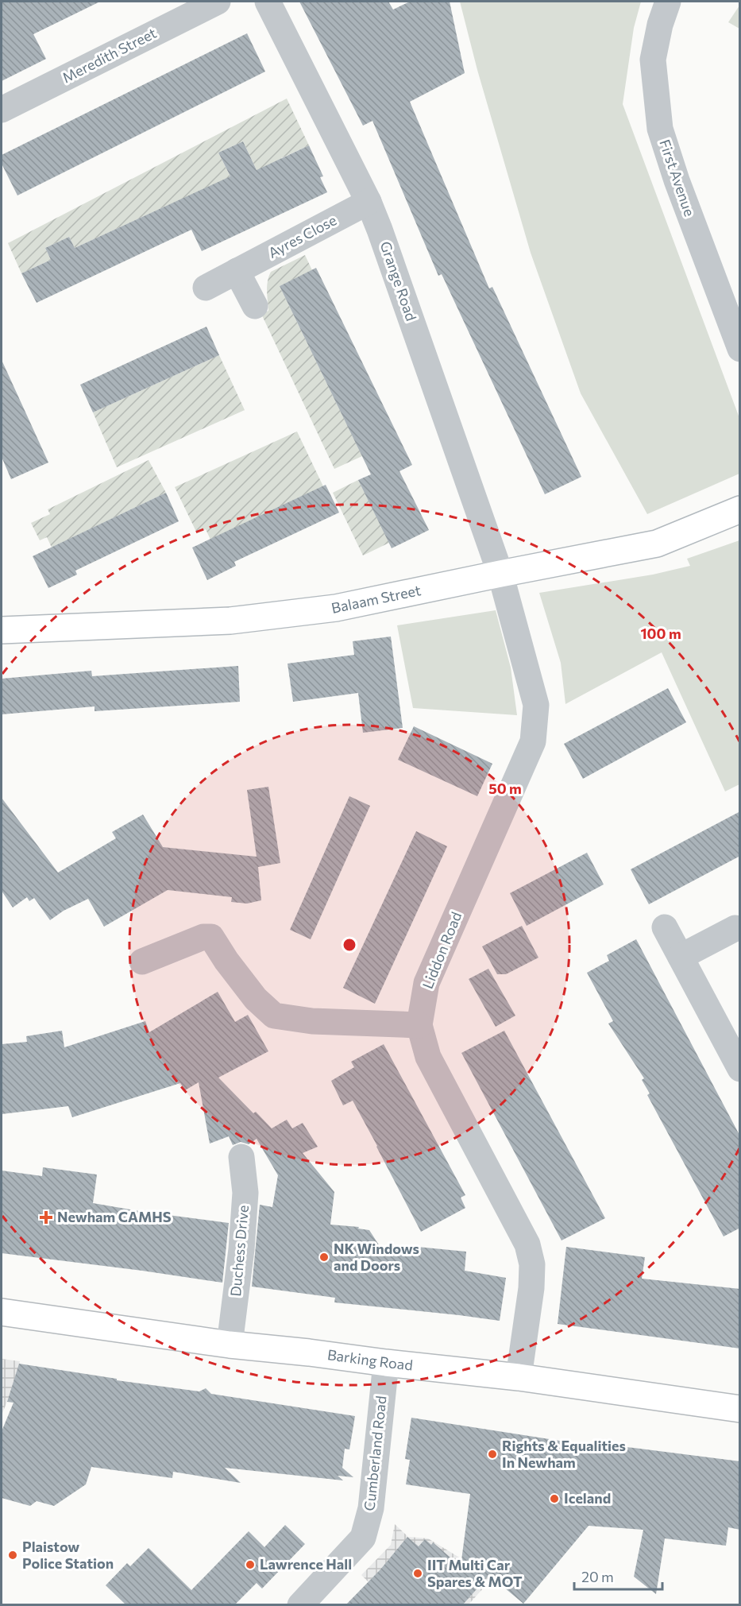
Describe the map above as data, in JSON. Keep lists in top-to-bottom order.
{
  "streets": {
    "main road": ["Balaam Street", "Barking Road"],
    "street": [
      "Meredith Street",
      "First Avenue",
      "Ayres Close",
      "Grange Road",
      "Liddon Road",
      "Duchess Drive",
      "Cumberland Road"
    ]
  },
  "crossings": [
    ["Ayres Close", "Grange Road"],
    ["Grange Road", "Balaam Street"],
    ["Grange Road", "Liddon Road"],
    ["Balaam Street", "Liddon Road"],
    ["Liddon Road", "Barking Road"],
    ["Duchess Drive", "Barking Road"],
    ["Barking Road", "Cumberland Road"]
  ],
  "places": {
    "health": ["Newham CAMHS"],
    "other": [
      "NK Windows and Doors",
      "Rights & Equalities In Newham",
      "Iceland",
      "Plaistow Police Station",
      "Lawrence Hall",
      "IIT Multi Car Spares & MOT"
    ]
  },
  "scale_bar": "20 m",
  "rings": ["100 m", "50 m"]
}
